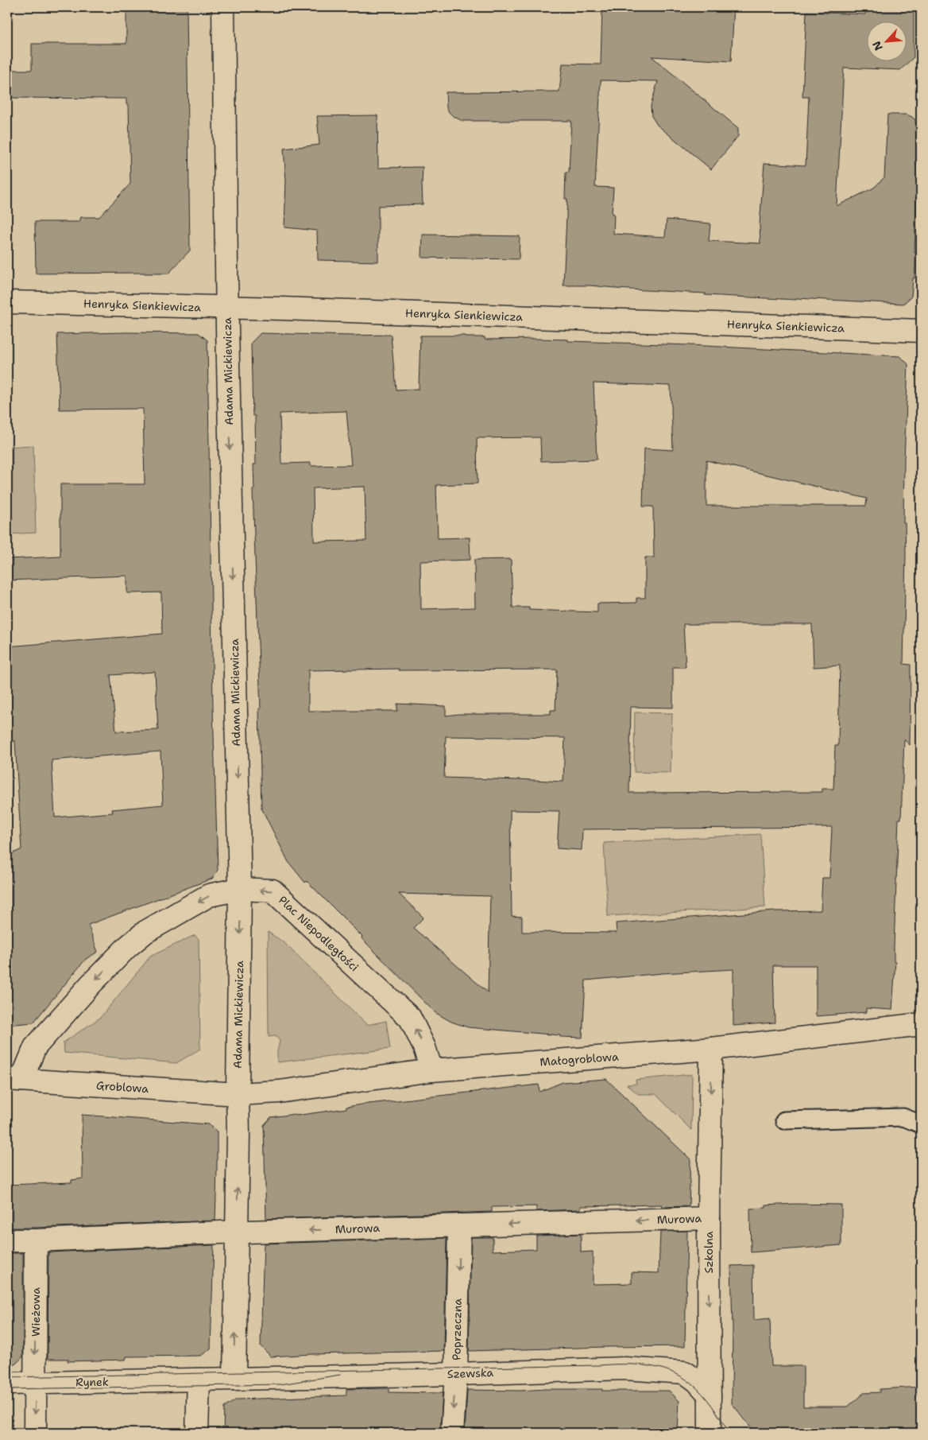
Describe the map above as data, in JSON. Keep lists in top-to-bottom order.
{
  "streets": {
    "street": [
      "Henryka Sienkiewicza",
      "Adama Mickiewicza",
      "Plac Niepodległości",
      "Małogroblowa",
      "Groblowa",
      "Murowa",
      "Szkolna",
      "Wieżowa",
      "Poprzeczna",
      "Szewska",
      "Rynek"
    ]
  },
  "crossings": [
    ["Henryka Sienkiewicza", "Adama Mickiewicza"],
    ["Adama Mickiewicza", "Plac Niepodległości"],
    ["Adama Mickiewicza", "Małogroblowa"],
    ["Adama Mickiewicza", "Groblowa"],
    ["Adama Mickiewicza", "Murowa"],
    ["Adama Mickiewicza", "Szewska"],
    ["Adama Mickiewicza", "Rynek"],
    ["Plac Niepodległości", "Małogroblowa"],
    ["Plac Niepodległości", "Groblowa"],
    ["Małogroblowa", "Groblowa"],
    ["Małogroblowa", "Szkolna"],
    ["Murowa", "Szkolna"],
    ["Murowa", "Wieżowa"],
    ["Murowa", "Poprzeczna"],
    ["Szkolna", "Szewska"],
    ["Wieżowa", "Rynek"],
    ["Poprzeczna", "Szewska"],
    ["Szewska", "Rynek"]
  ],
  "one_way": [
    "Murowa",
    "Szkolna",
    "Wieżowa",
    "Poprzeczna"
  ],
  "north": "bottom left"
}
